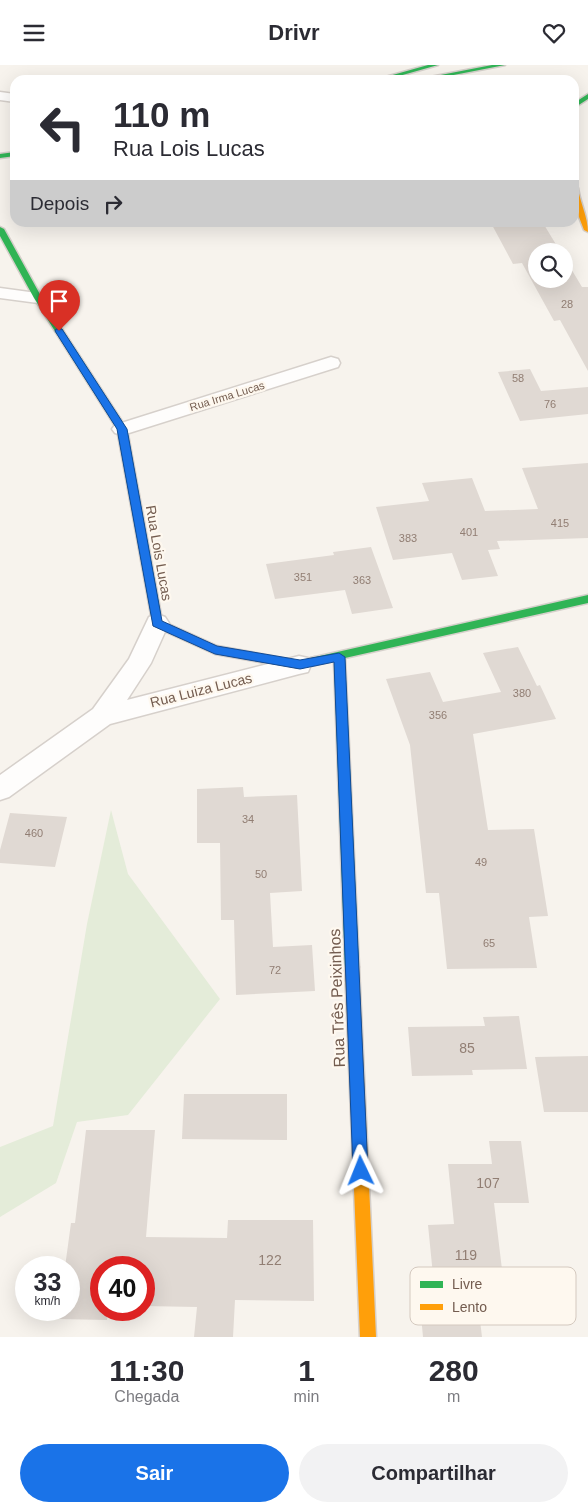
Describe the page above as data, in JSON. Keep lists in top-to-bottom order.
{
  "streets": {
    "main road": ["Rua Lois Lucas", "Rua Três Peixinhos"],
    "street": ["Rua Irma Lucas", "Rua Luiza Lucas"]
  },
  "crossings": [
    ["Rua Irma Lucas", "Rua Lois Lucas"],
    ["Rua Lois Lucas", "Rua Luiza Lucas"]
  ],
  "house_numbers": [
    "28",
    "58",
    "76",
    "415",
    "401",
    "383",
    "351",
    "363",
    "380",
    "356",
    "34",
    "460",
    "49",
    "50",
    "65",
    "72",
    "85",
    "107",
    "119",
    "122"
  ],
  "legend": ["Livre", "Lento"],
  "page": {
    "header": "Drivr",
    "turn": ["110 m", "Rua Lois Lucas"],
    "then": "Depois",
    "speed": "33 km/h",
    "limit": "40",
    "eta": [
      "11:30",
      "Chegada",
      "1",
      "min",
      "280",
      "m"
    ],
    "buttons": ["Sair", "Compartilhar"]
  }
}
